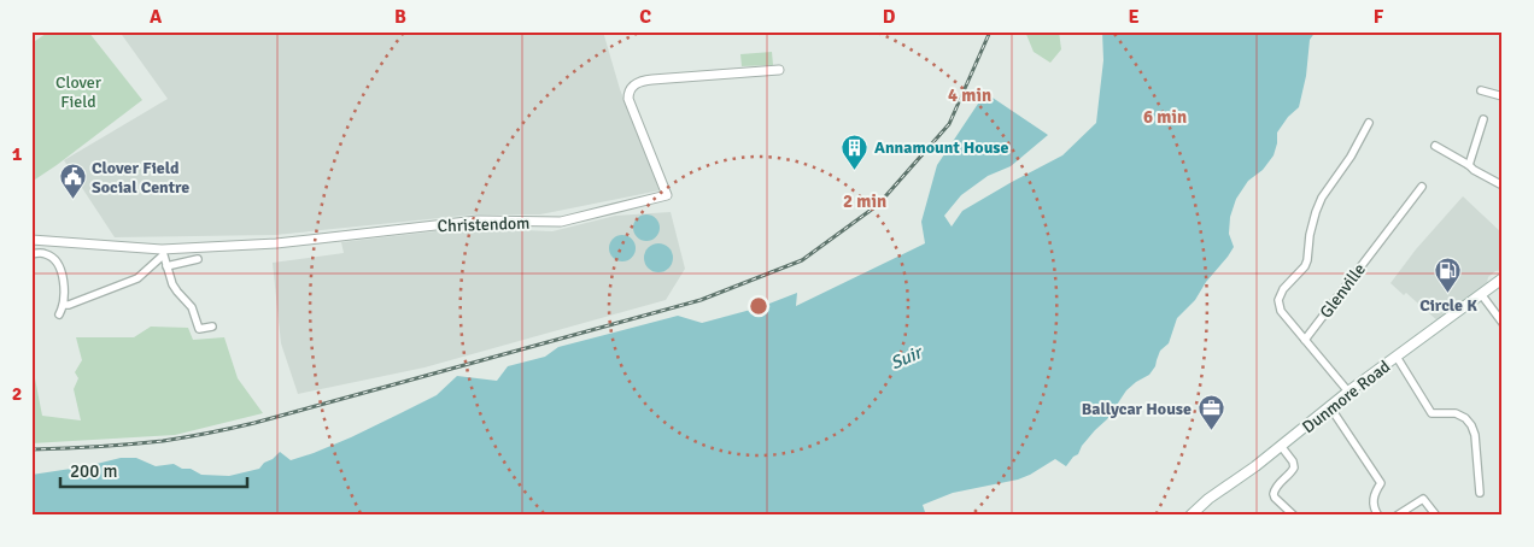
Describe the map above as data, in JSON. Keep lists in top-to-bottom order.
{
  "streets": {
    "main road": ["Dunmore Road"],
    "street": ["Christendom", "Glenville"]
  },
  "water": ["Suir"],
  "parks": ["Clover Field"],
  "places": {
    "building": ["Annamount House"],
    "public building": ["Clover Field Social Centre"],
    "fuel station": ["Circle K"],
    "office": ["Ballycar House"]
  },
  "scale_bar": "200 m",
  "grid": {
    "columns": [
      "A",
      "B",
      "C",
      "D",
      "E",
      "F"
    ],
    "rows": ["1", "2"]
  },
  "rings": ["4 min", "6 min", "2 min"]
}
